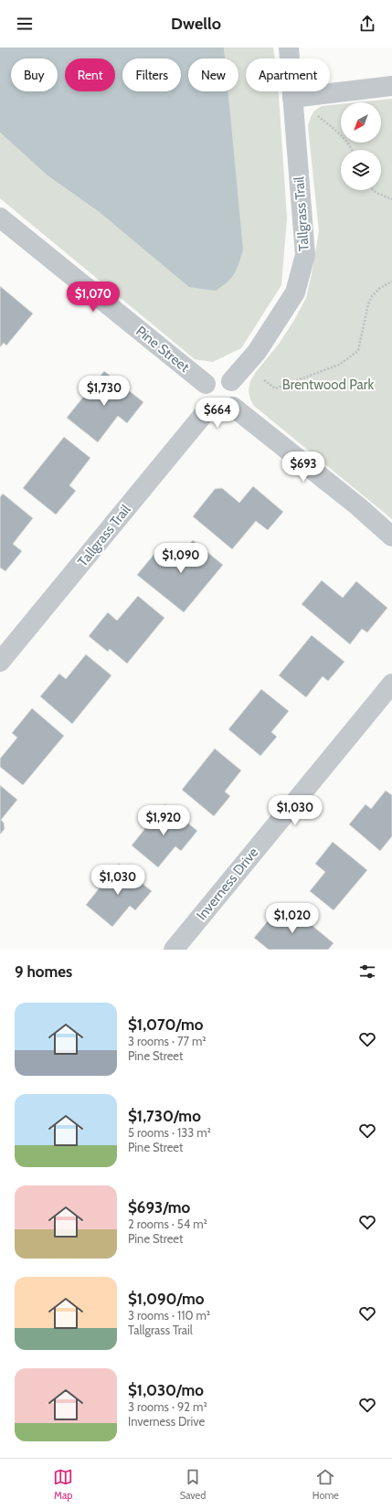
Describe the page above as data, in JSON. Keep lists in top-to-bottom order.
{
  "streets": {
    "street": ["Tallgrass Trail", "Pine Street", "Inverness Drive"]
  },
  "crossings": [
    ["Tallgrass Trail", "Pine Street"]
  ],
  "parks": ["Brentwood Park"],
  "north": "bottom left",
  "page": {
    "header": "Dwello",
    "chip": [
      "Buy",
      "Rent",
      "Filters",
      "New",
      "Apartment"
    ],
    "price": [
      "$1,070",
      "$1,730",
      "$664",
      "$693",
      "$1,090",
      "$1,030",
      "$1,920",
      "$1,030",
      "$1,020"
    ],
    "heading": "9 homes",
    "list": [
      {
        "name": "$1,070/mo",
        "note": "3 rooms · 77 m² · Pine Street"
      },
      {
        "name": "$1,730/mo",
        "note": "5 rooms · 133 m² · Pine Street"
      },
      {
        "name": "$693/mo",
        "note": "2 rooms · 54 m² · Pine Street"
      },
      {
        "name": "$1,090/mo",
        "note": "3 rooms · 110 m² · Tallgrass Trail"
      },
      {
        "name": "$1,030/mo",
        "note": "3 rooms · 92 m² · Inverness Drive"
      }
    ],
    "tabs": ["Map", "Saved", "Home"]
  }
}
